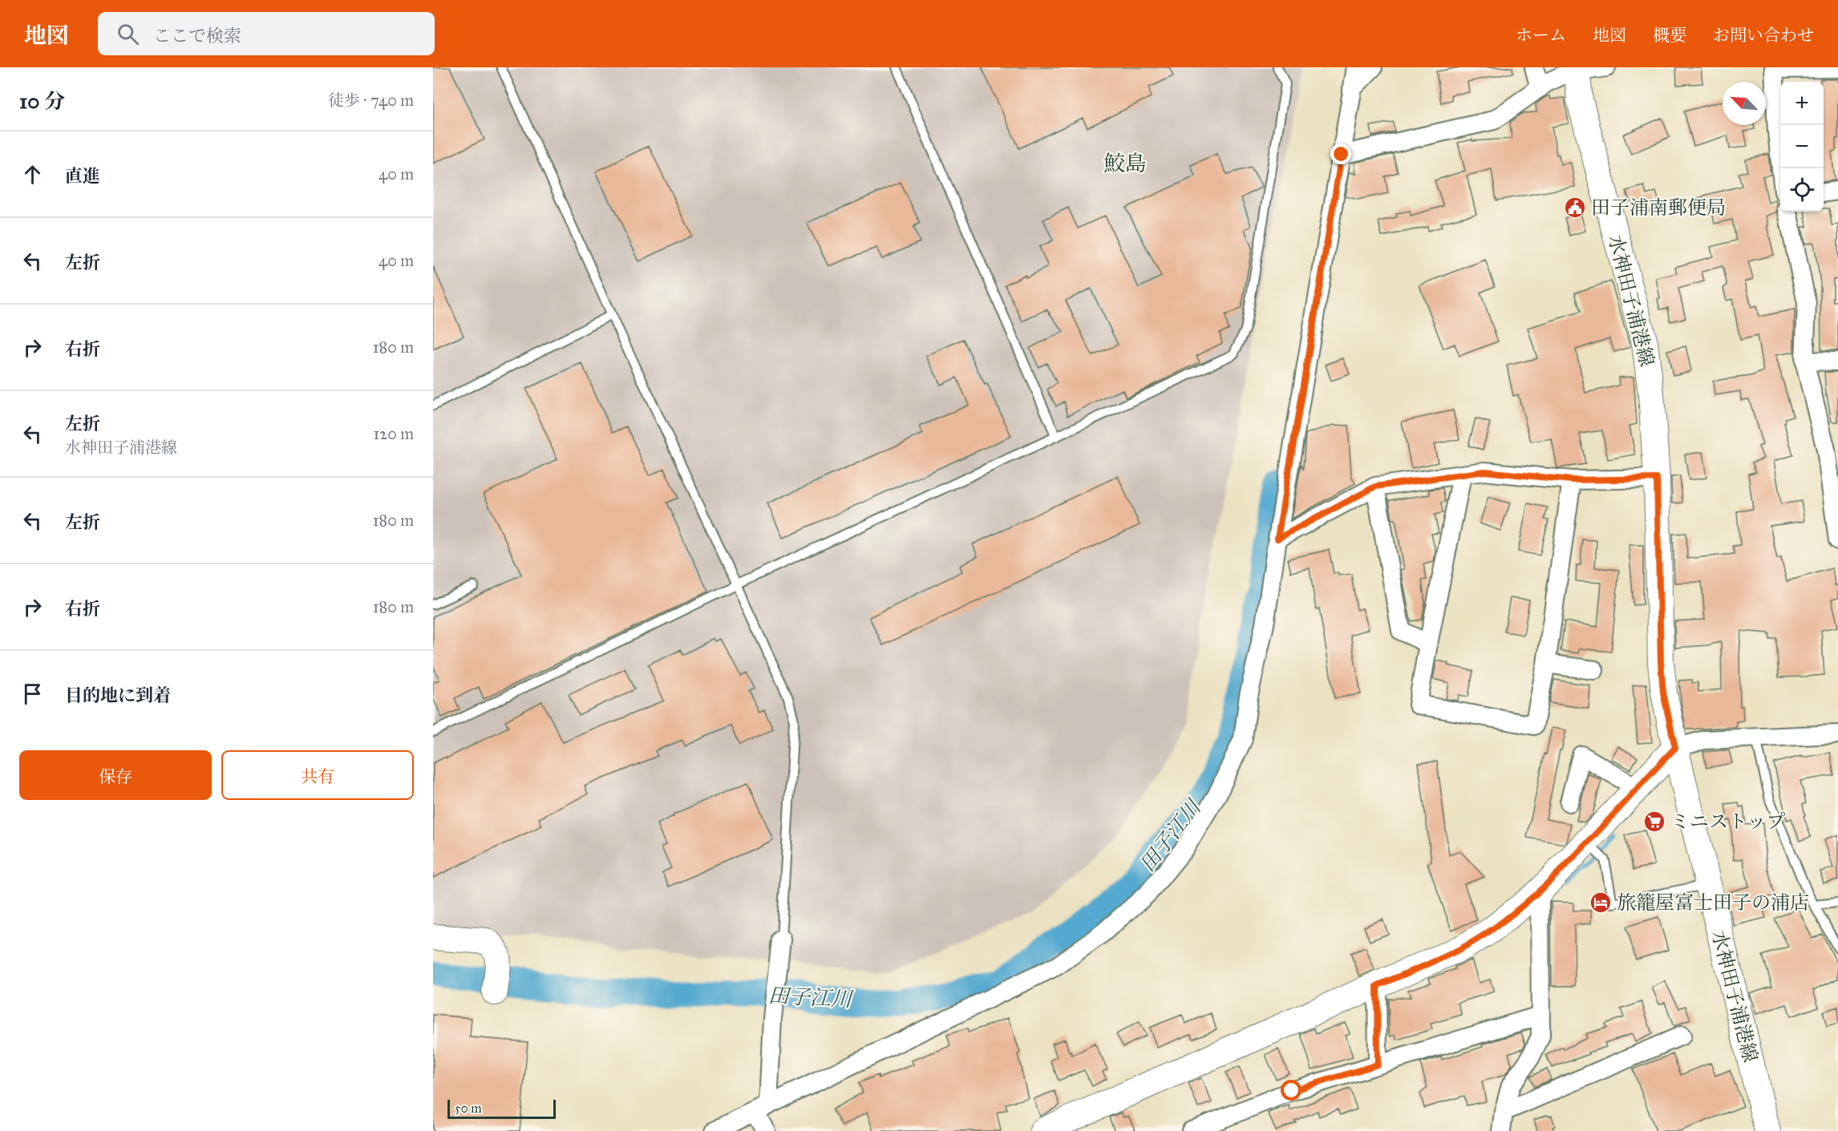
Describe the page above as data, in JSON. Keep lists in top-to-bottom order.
{
  "streets": {
    "main road": ["水神田子浦港線"]
  },
  "districts": ["鮫島"],
  "water": ["田子江川"],
  "places": {
    "public building": ["田子浦南郵便局"],
    "supermarket": ["ミニストップ"],
    "hotel": ["旅籠屋富士田子の浦店"]
  },
  "scale_bar": "50 m",
  "north": "top left",
  "page": {
    "header": "地図",
    "search": "ここで検索",
    "nav": [
      "ホーム",
      "地図",
      "概要",
      "お問い合わせ"
    ],
    "heading": ["10 分", "徒歩 · 740 m"],
    "map_buttons": ["+", "−"],
    "list": [
      ["直進", "40 m"],
      ["左折", "40 m"],
      ["右折", "180 m"],
      ["左折", "水神田子浦港線", "120 m"],
      ["左折", "180 m"],
      ["右折", "180 m"],
      "目的地に到着"
    ],
    "buttons": ["保存", "共有"],
    "scale": "50 m"
  }
}
